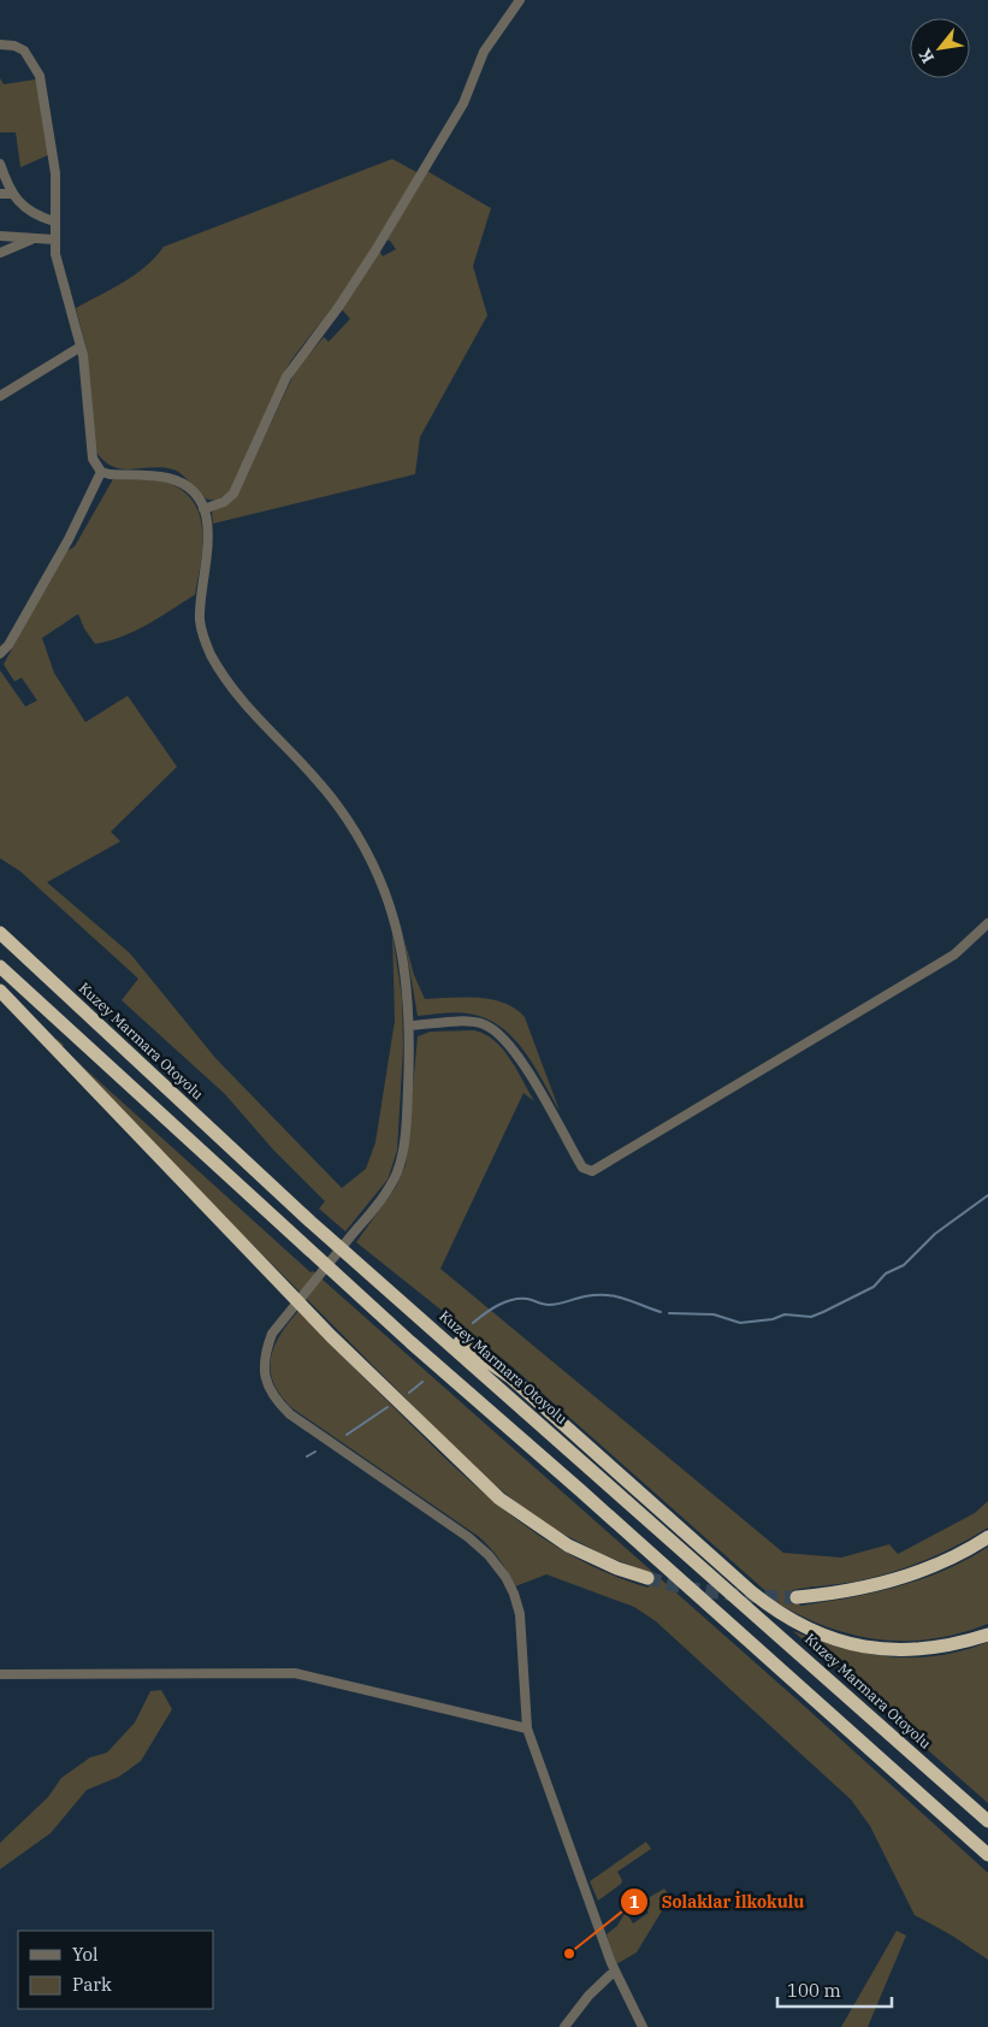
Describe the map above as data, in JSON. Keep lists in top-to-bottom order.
{
  "streets": {
    "highway": ["Kuzey Marmara Otoyolu"]
  },
  "places": ["Solaklar İlkokulu"],
  "legend": ["Yol", "Park"],
  "scale_bar": "100 m",
  "north": "bottom left"
}
